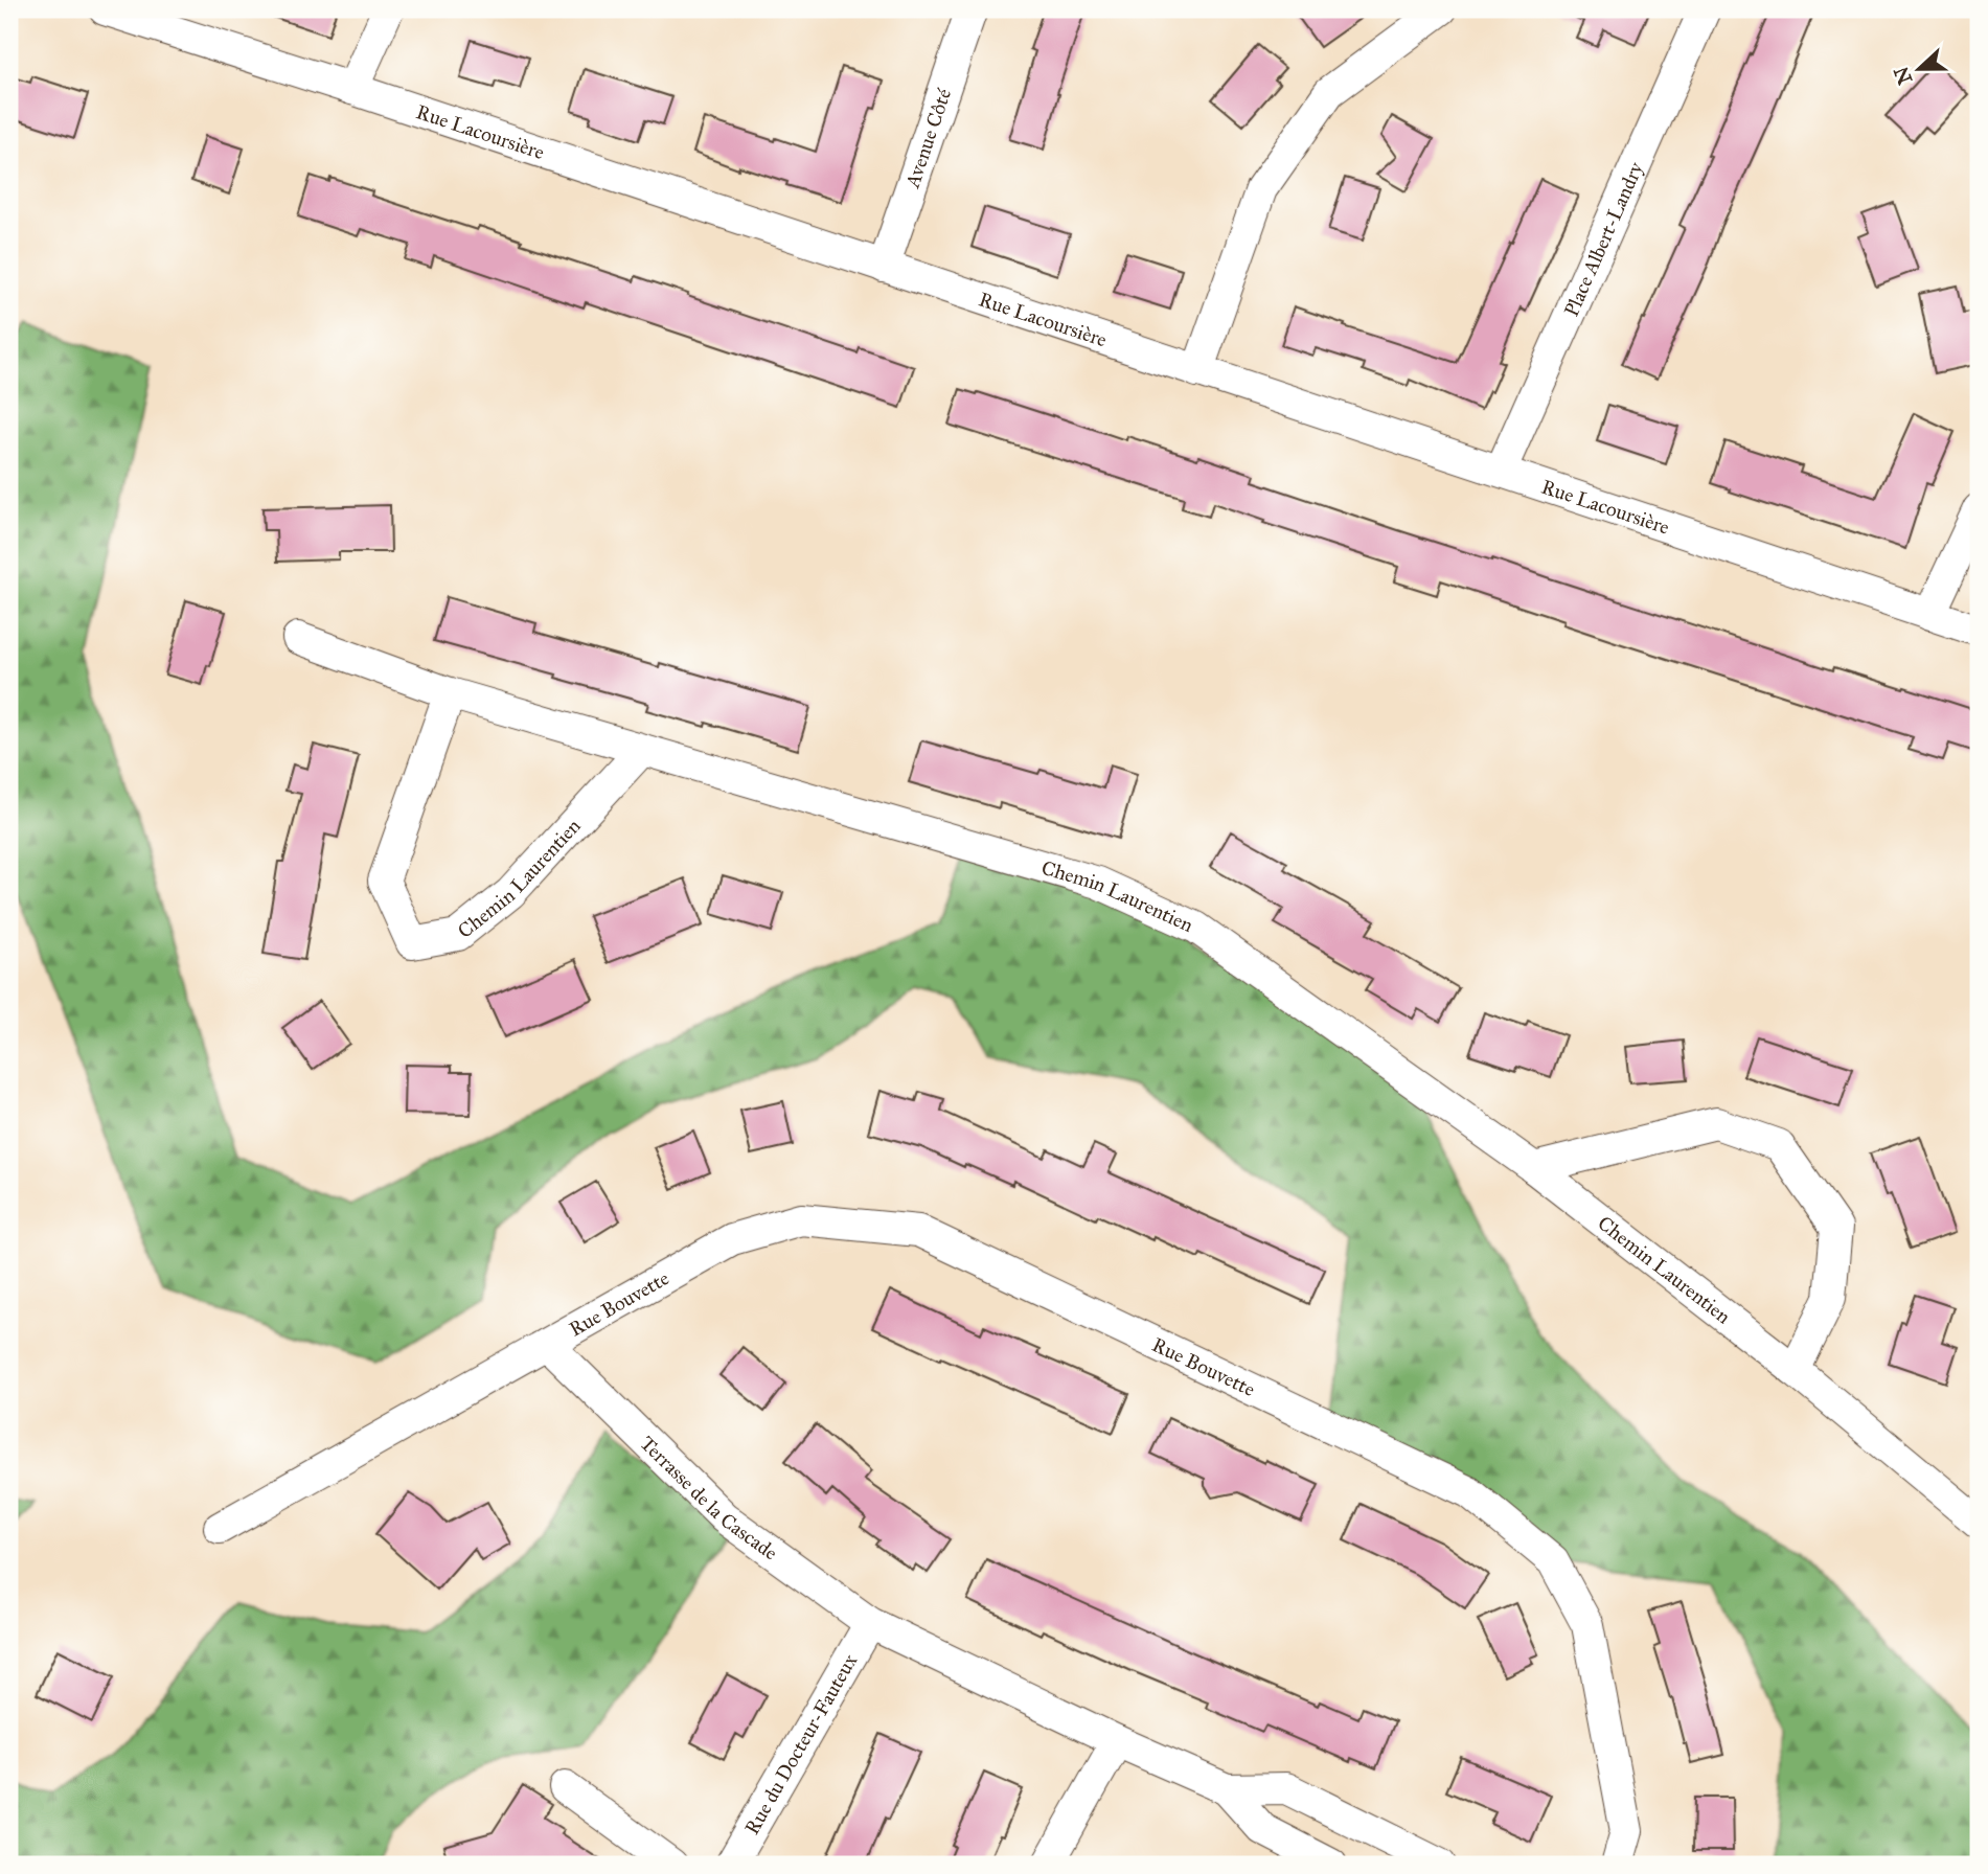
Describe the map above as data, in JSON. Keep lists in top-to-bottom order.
{
  "streets": {
    "street": [
      "Rue Lacoursière",
      "Avenue Côté",
      "Place Albert-Landry",
      "Chemin Laurentien",
      "Rue Bouvette",
      "Terrasse de la Cascade",
      "Rue du Docteur-Fauteux"
    ]
  },
  "crossings": [
    ["Rue Lacoursière", "Avenue Côté"],
    ["Rue Lacoursière", "Place Albert-Landry"],
    ["Rue Bouvette", "Terrasse de la Cascade"],
    ["Terrasse de la Cascade", "Rue du Docteur-Fauteux"]
  ],
  "north": "left"
}
